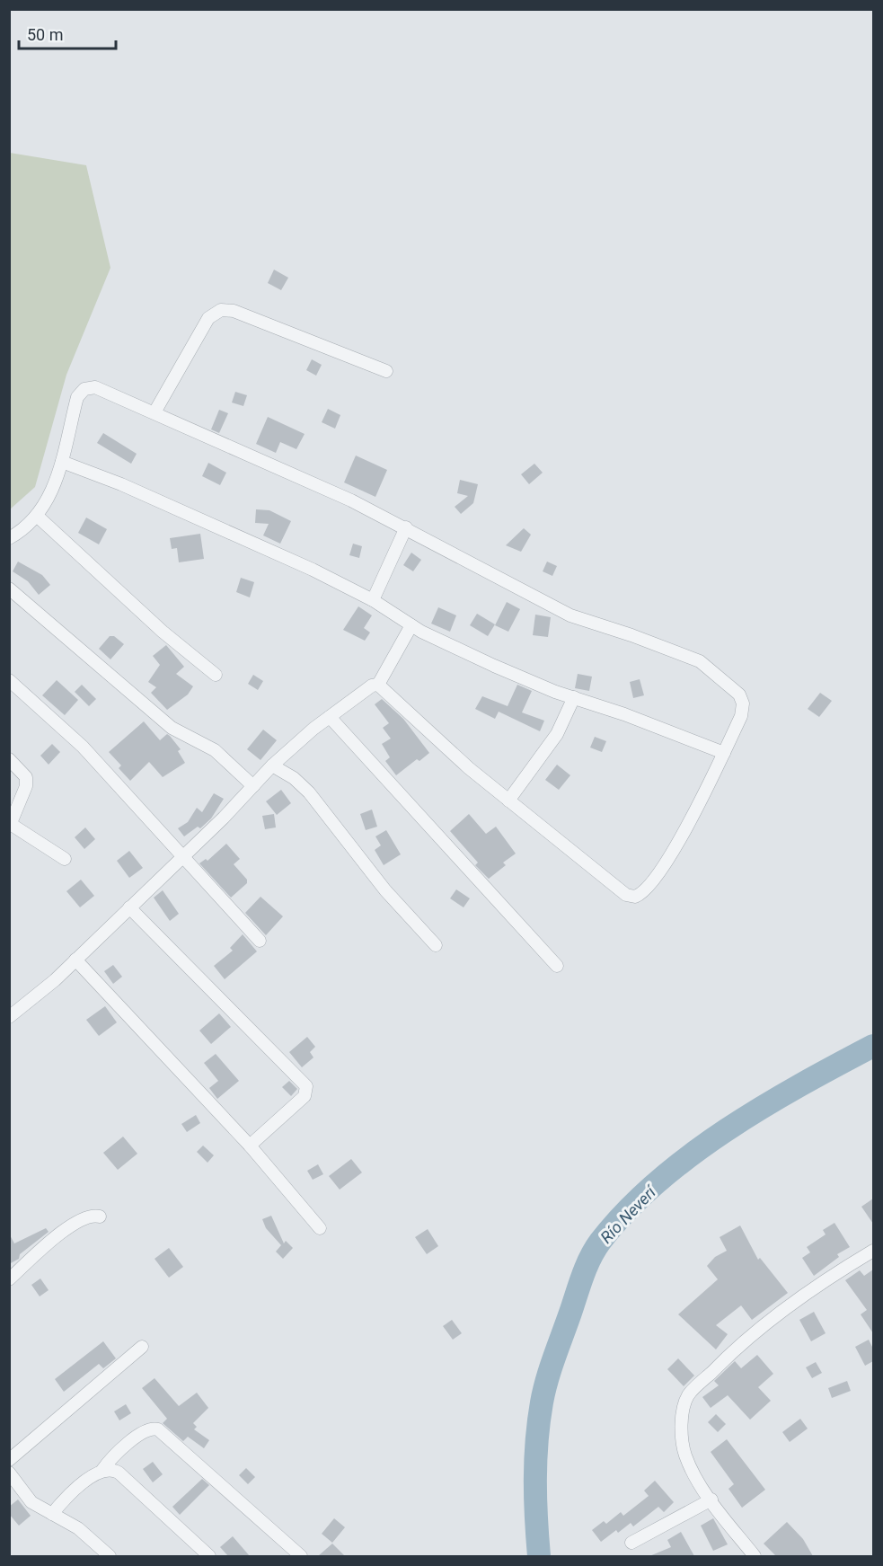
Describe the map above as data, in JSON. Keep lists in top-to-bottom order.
{
  "water": ["Río Neverí"],
  "scale_bar": "50 m"
}
